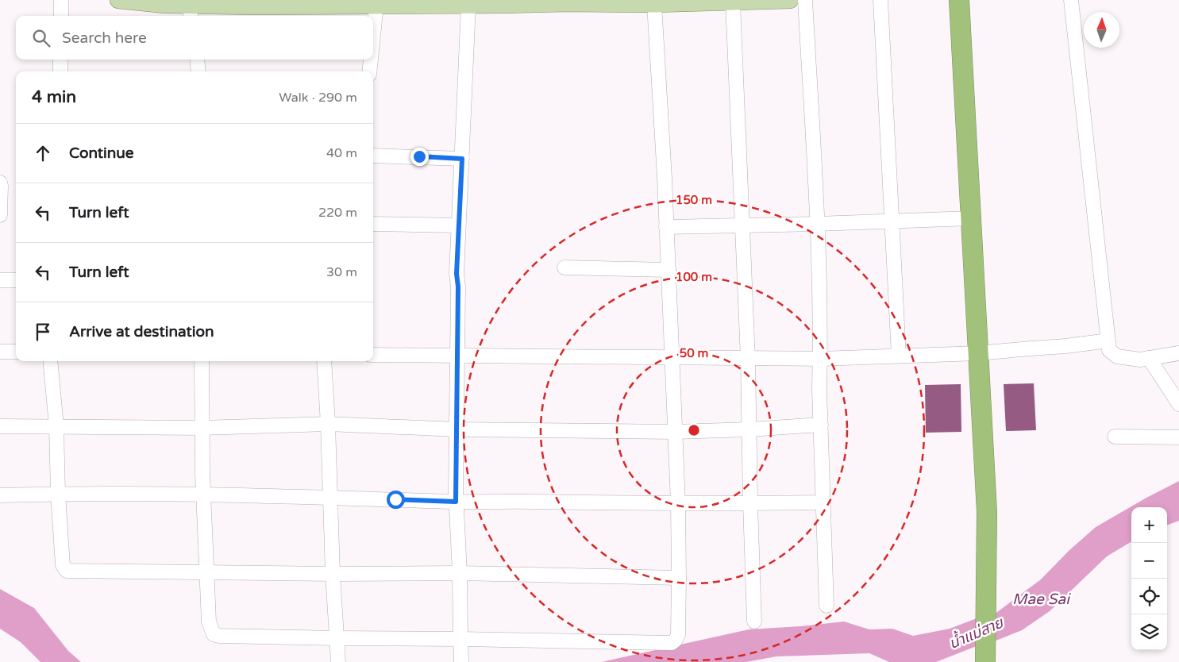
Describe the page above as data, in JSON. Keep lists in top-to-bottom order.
{
  "water": ["Mae Sai", "น้ำแม่สาย"],
  "north": "top",
  "page": {
    "search": "Search here",
    "heading": ["4 min", "Walk · 290 m"],
    "list": [
      ["Continue", "40 m"],
      ["Turn left", "220 m"],
      ["Turn left", "30 m"],
      "Arrive at destination"
    ],
    "map_buttons": ["+", "−"]
  },
  "rings": ["150 m", "100 m", "50 m"]
}
